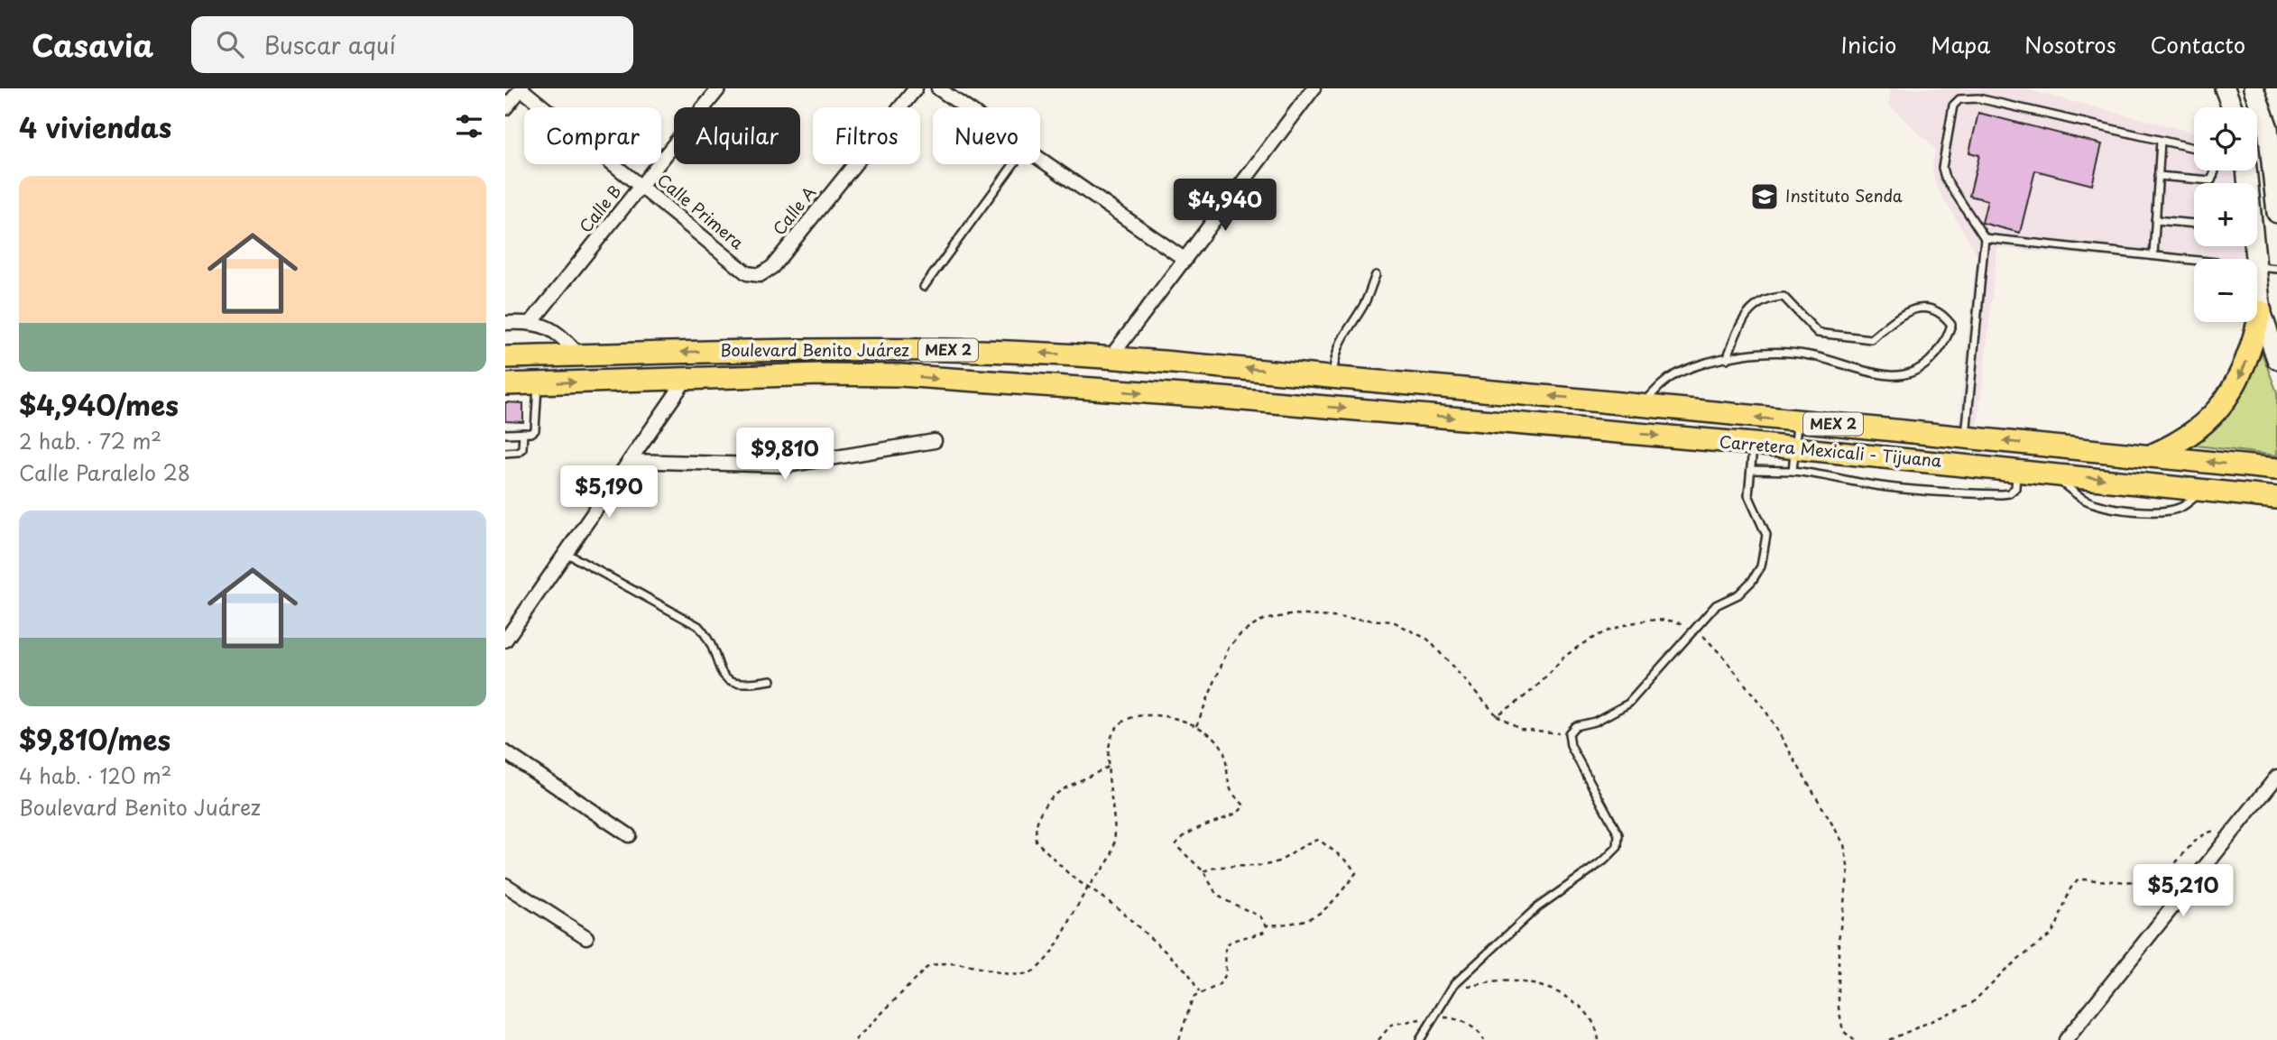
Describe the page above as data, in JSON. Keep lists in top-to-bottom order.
{
  "streets": {
    "main road": ["MEX 2", "Boulevard Benito Juárez", "Carretera Mexicali - Tijuana"],
    "street": ["Calle B", "Calle A", "Calle Primera"]
  },
  "crossings": [
    ["Calle B", "Calle Primera"],
    ["Calle A", "Calle Primera"],
    ["Boulevard Benito Juárez", "Carretera Mexicali - Tijuana"]
  ],
  "places": {
    "school or university": ["Instituto Senda"]
  },
  "page": {
    "header": "Casavia",
    "search": "Buscar aquí",
    "nav": [
      "Inicio",
      "Mapa",
      "Nosotros",
      "Contacto"
    ],
    "heading": "4 viviendas",
    "map_buttons": ["+", "−"],
    "chip": [
      "Comprar",
      "Alquilar",
      "Filtros",
      "Nuevo"
    ],
    "list": [
      {
        "name": "$4,940/mes",
        "note": "2 hab. · 72 m² · Calle Paralelo 28"
      },
      {
        "name": "$9,810/mes",
        "note": "4 hab. · 120 m² · Boulevard Benito Juárez"
      }
    ],
    "price": [
      "$4,940",
      "$9,810",
      "$5,190",
      "$5,210"
    ]
  }
}
